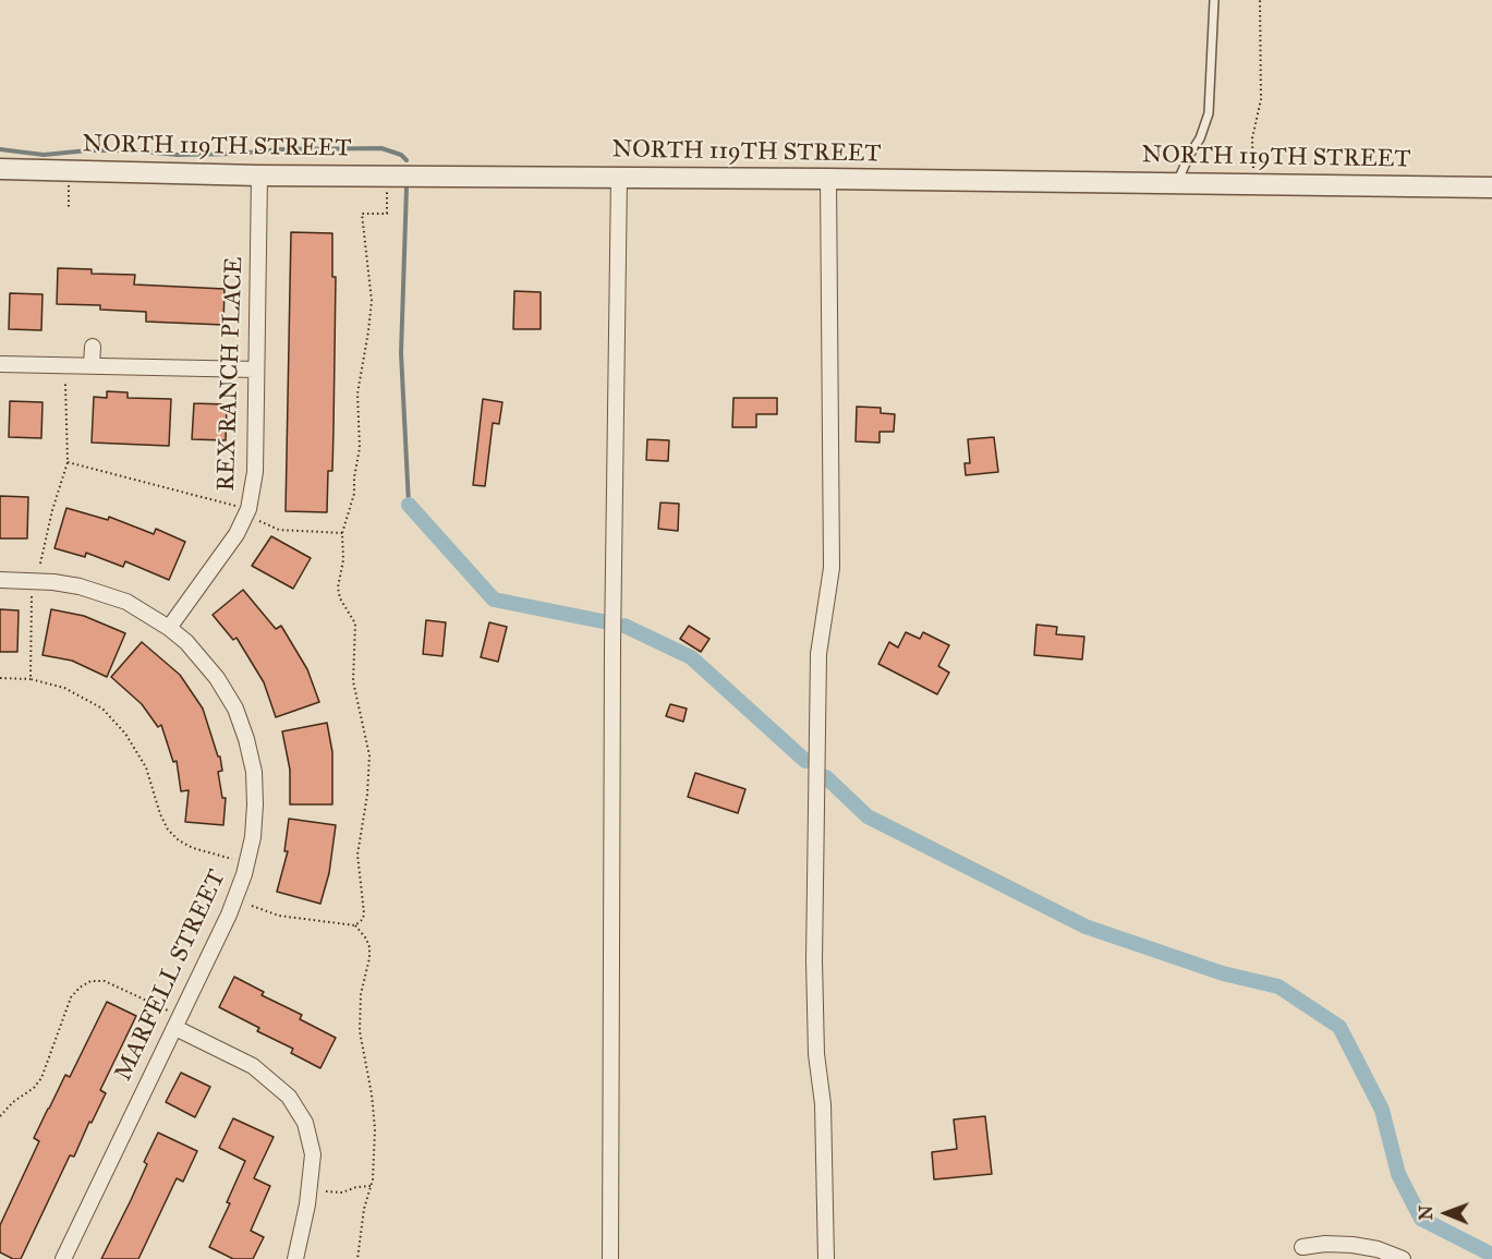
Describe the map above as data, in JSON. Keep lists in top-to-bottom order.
{
  "streets": {
    "street": ["NORTH 119TH STREET", "REX RANCH PLACE", "MARFELL STREET"]
  },
  "crossings": [
    ["NORTH 119TH STREET", "REX RANCH PLACE"],
    ["REX RANCH PLACE", "MARFELL STREET"]
  ],
  "north": "left"
}
